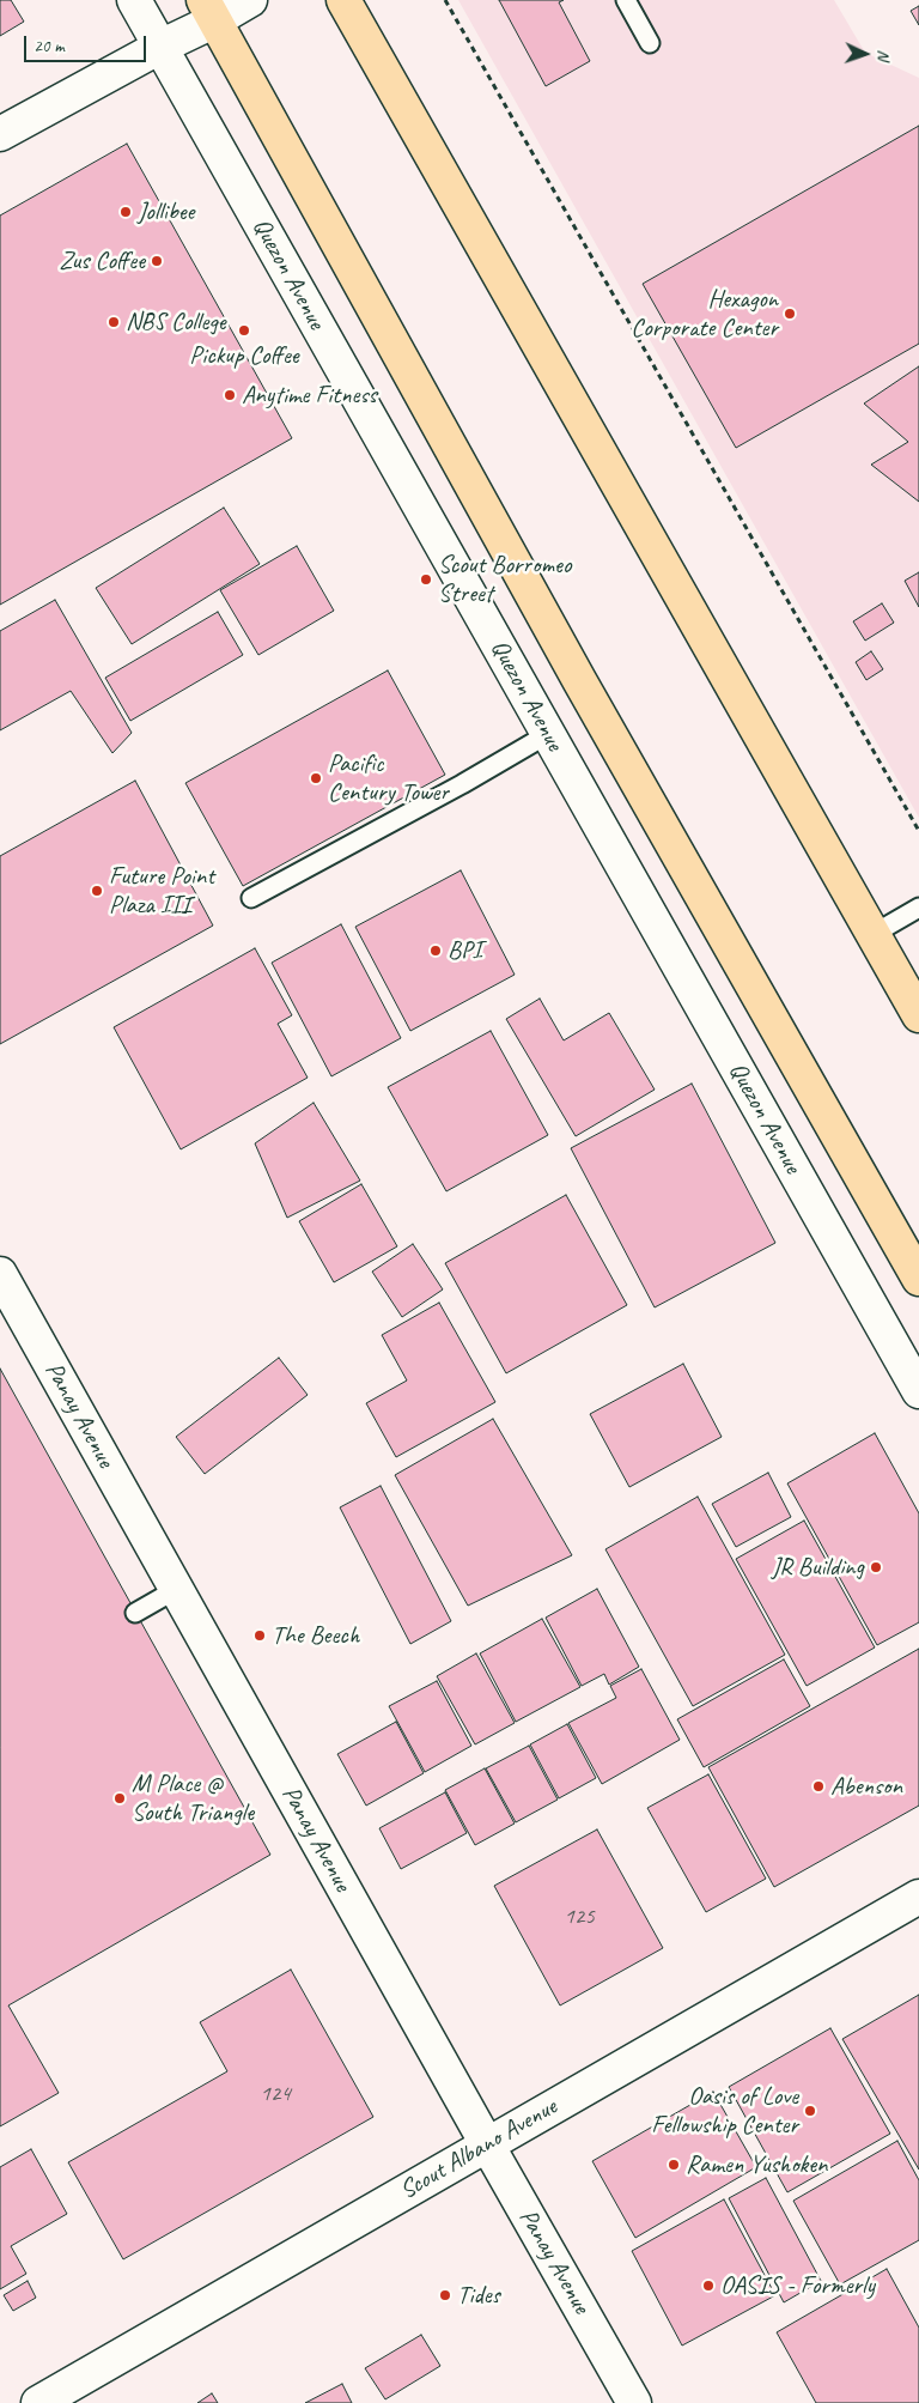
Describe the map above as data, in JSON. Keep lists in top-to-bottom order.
{
  "streets": {
    "street": ["Quezon Avenue", "Panay Avenue", "Scout Albano Avenue"]
  },
  "crossings": [
    ["Panay Avenue", "Scout Albano Avenue"]
  ],
  "places": [
    "Jollibee",
    "Zus Coffee",
    "Hexagon Corporate Center",
    "NBS College",
    "Pickup Coffee",
    "Anytime Fitness",
    "Scout Borromeo Street",
    "Pacific Century Tower",
    "Future Point Plaza III",
    "BPI",
    "JR Building",
    "The Beech",
    "Abenson",
    "M Place @ South Triangle",
    "Oasis of Love Fellowship Center",
    "Ramen Yushoken",
    "OASIS - Formerly",
    "Tides"
  ],
  "house_numbers": ["125", "124"],
  "scale_bar": "20 m",
  "north": "right"
}
